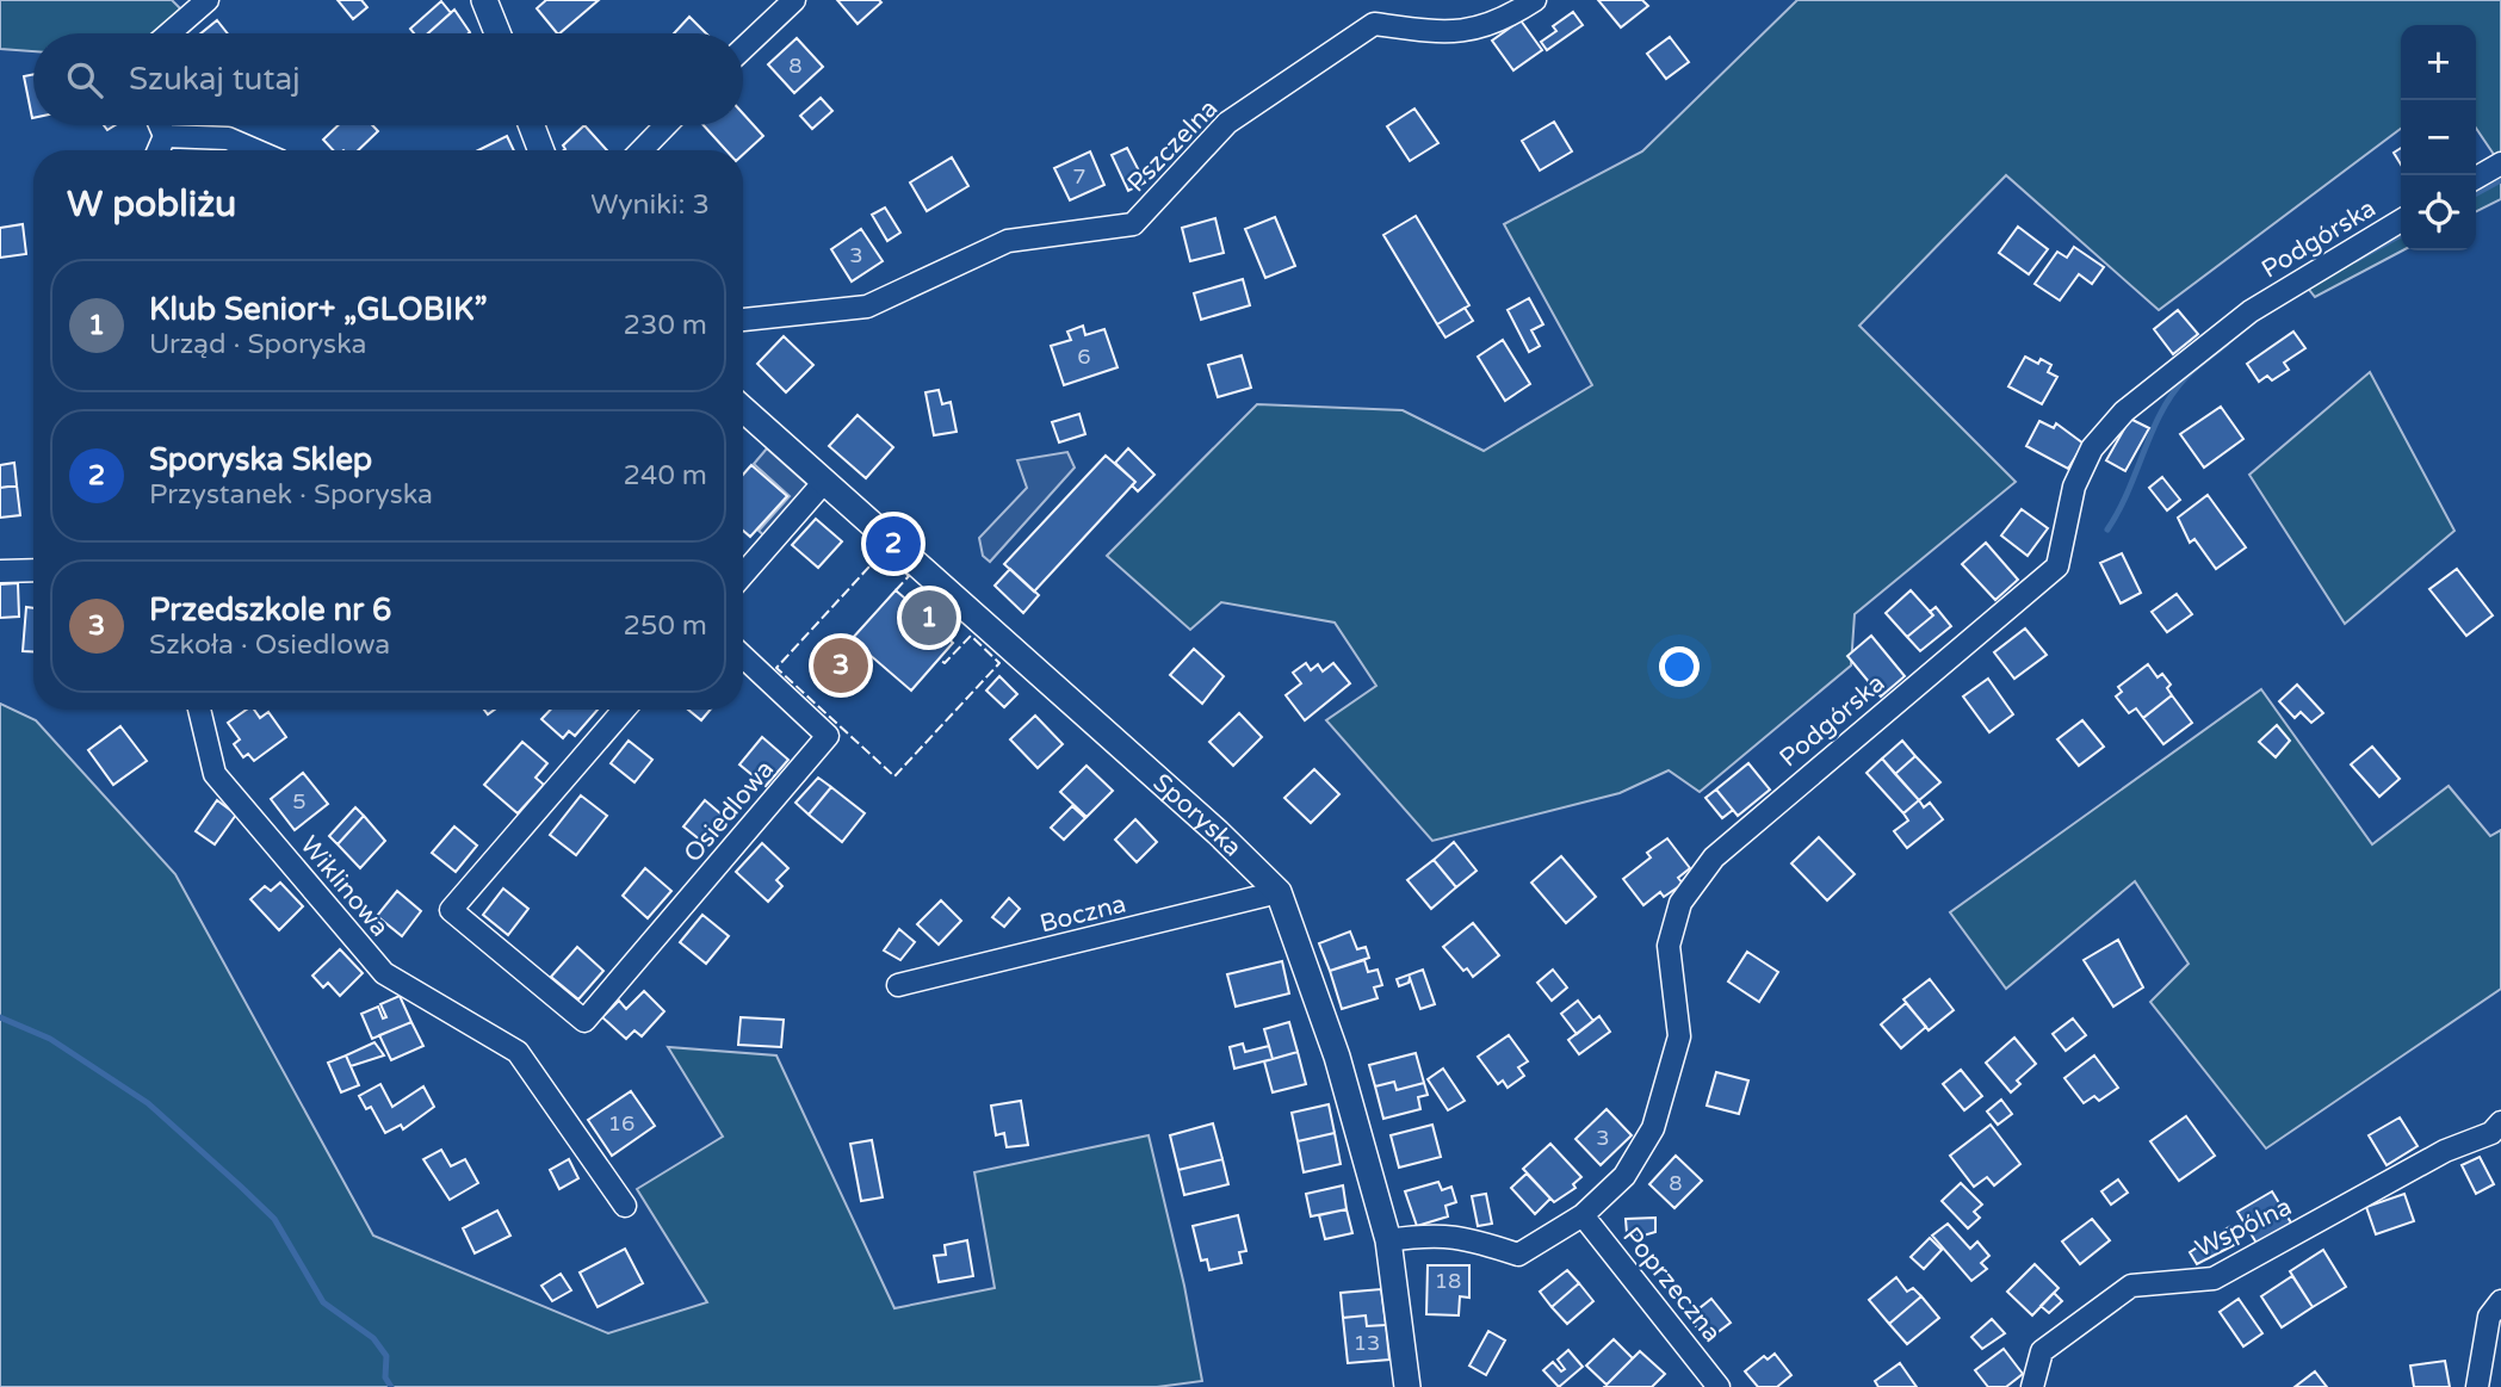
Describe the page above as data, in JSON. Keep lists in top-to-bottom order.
{
  "streets": {
    "street": [
      "Pszczelna",
      "Podgórska",
      "Osiedlowa",
      "Sporyska",
      "Wiklinowa",
      "Boczna",
      "Wspólna",
      "Poprzeczna"
    ]
  },
  "crossings": [
    ["Podgórska", "Sporyska"],
    ["Podgórska", "Poprzeczna"],
    ["Sporyska", "Boczna"]
  ],
  "house_numbers": [
    "8",
    "7",
    "3",
    "6",
    "5",
    "16",
    "3",
    "8",
    "18",
    "13"
  ],
  "page": {
    "map_buttons": ["+", "−"],
    "search": "Szukaj tutaj",
    "heading": ["W pobliżu", "Wyniki: 3"],
    "list": [
      {
        "mark": "1",
        "name": "Klub Senior+ „GLOBIK”",
        "note": "Urząd · Sporyska",
        "value": "230 m"
      },
      {
        "mark": "2",
        "name": "Sporyska Sklep",
        "note": "Przystanek · Sporyska",
        "value": "240 m"
      },
      {
        "mark": "3",
        "name": "Przedszkole nr 6",
        "note": "Szkoła · Osiedlowa",
        "value": "250 m"
      }
    ],
    "pins": ["2", "1", "3"]
  }
}
